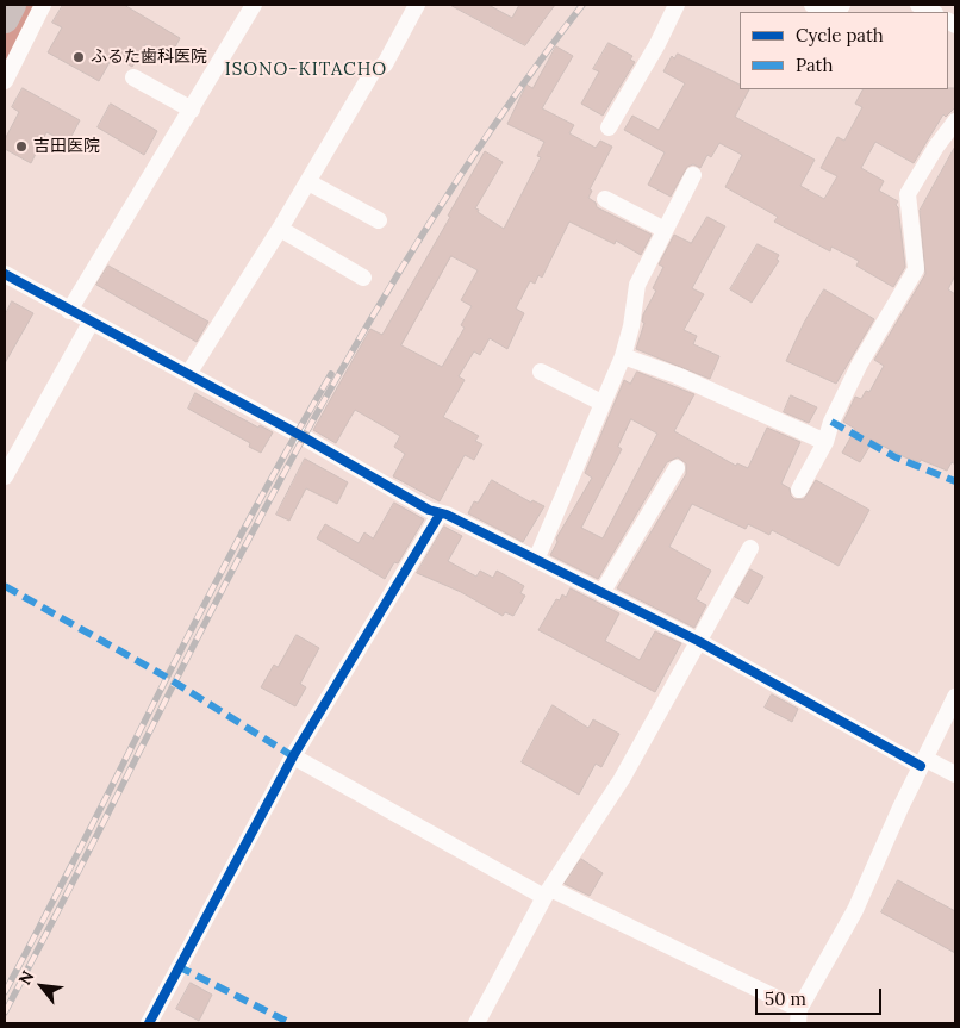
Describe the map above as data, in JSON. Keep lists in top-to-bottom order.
{
  "districts": ["ISONO-KITACHO"],
  "places": ["ふるた歯科医院", "吉田医院"],
  "legend": ["Cycle path", "Path"],
  "scale_bar": "50 m",
  "north": "top left"
}
